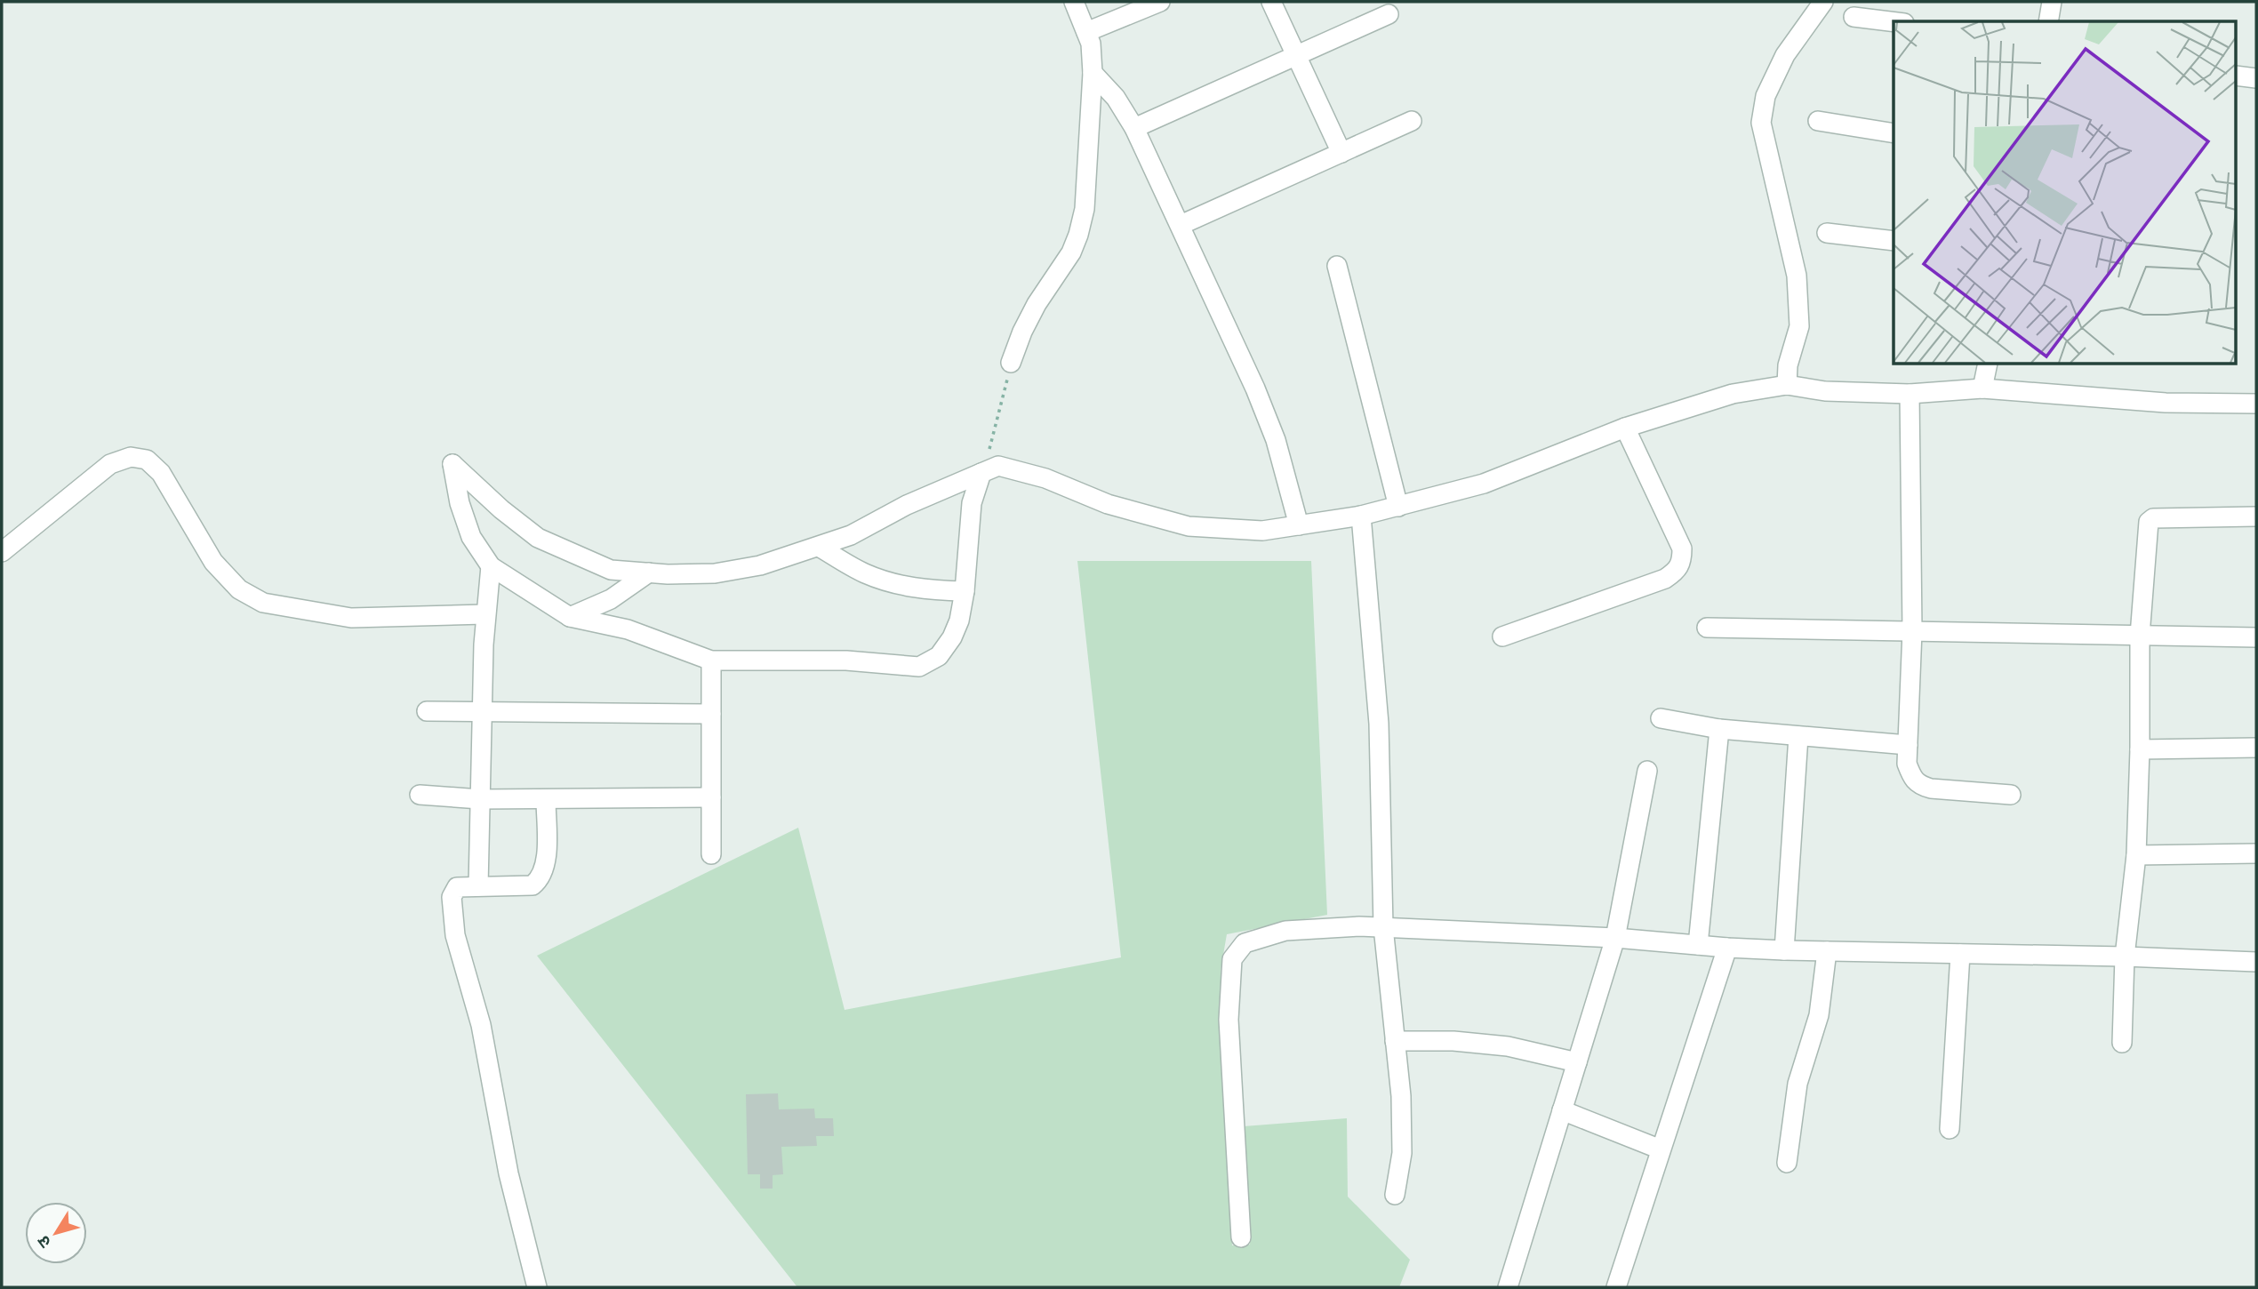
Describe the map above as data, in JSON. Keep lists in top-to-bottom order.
{
  "north": "bottom left"
}
